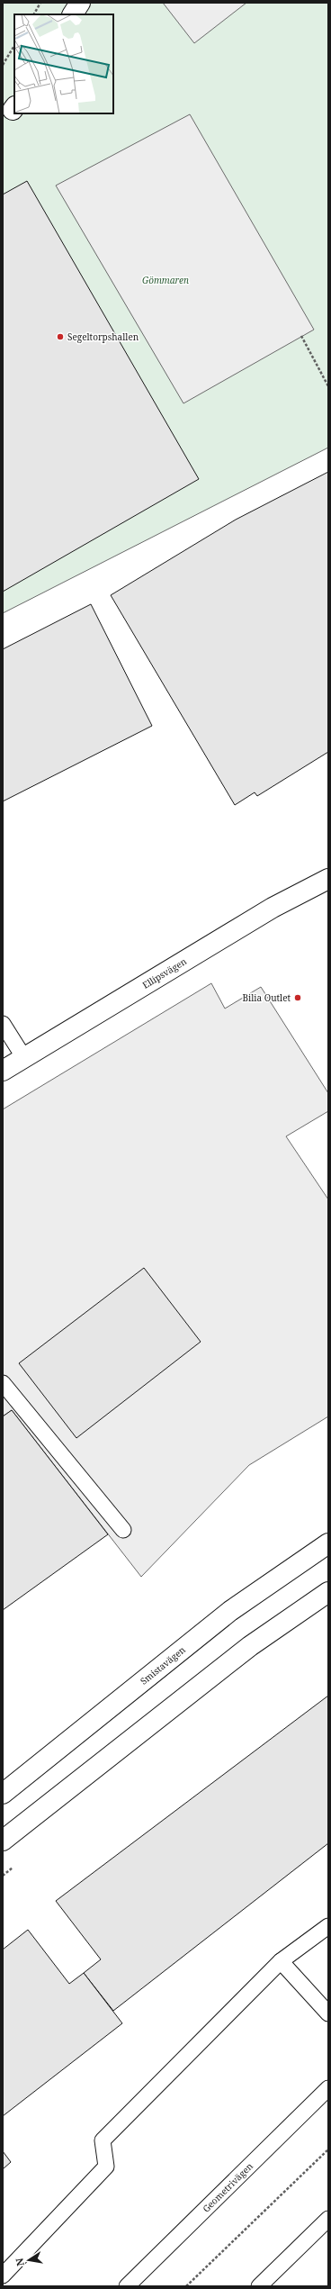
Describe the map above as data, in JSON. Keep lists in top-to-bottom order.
{
  "streets": {
    "street": ["Ellipsvägen", "Smistavägen"],
    "lane": ["Geometrivägen"]
  },
  "parks": ["Gömmaren"],
  "places": ["Segeltorpshallen", "Bilia Outlet"],
  "north": "left"
}
